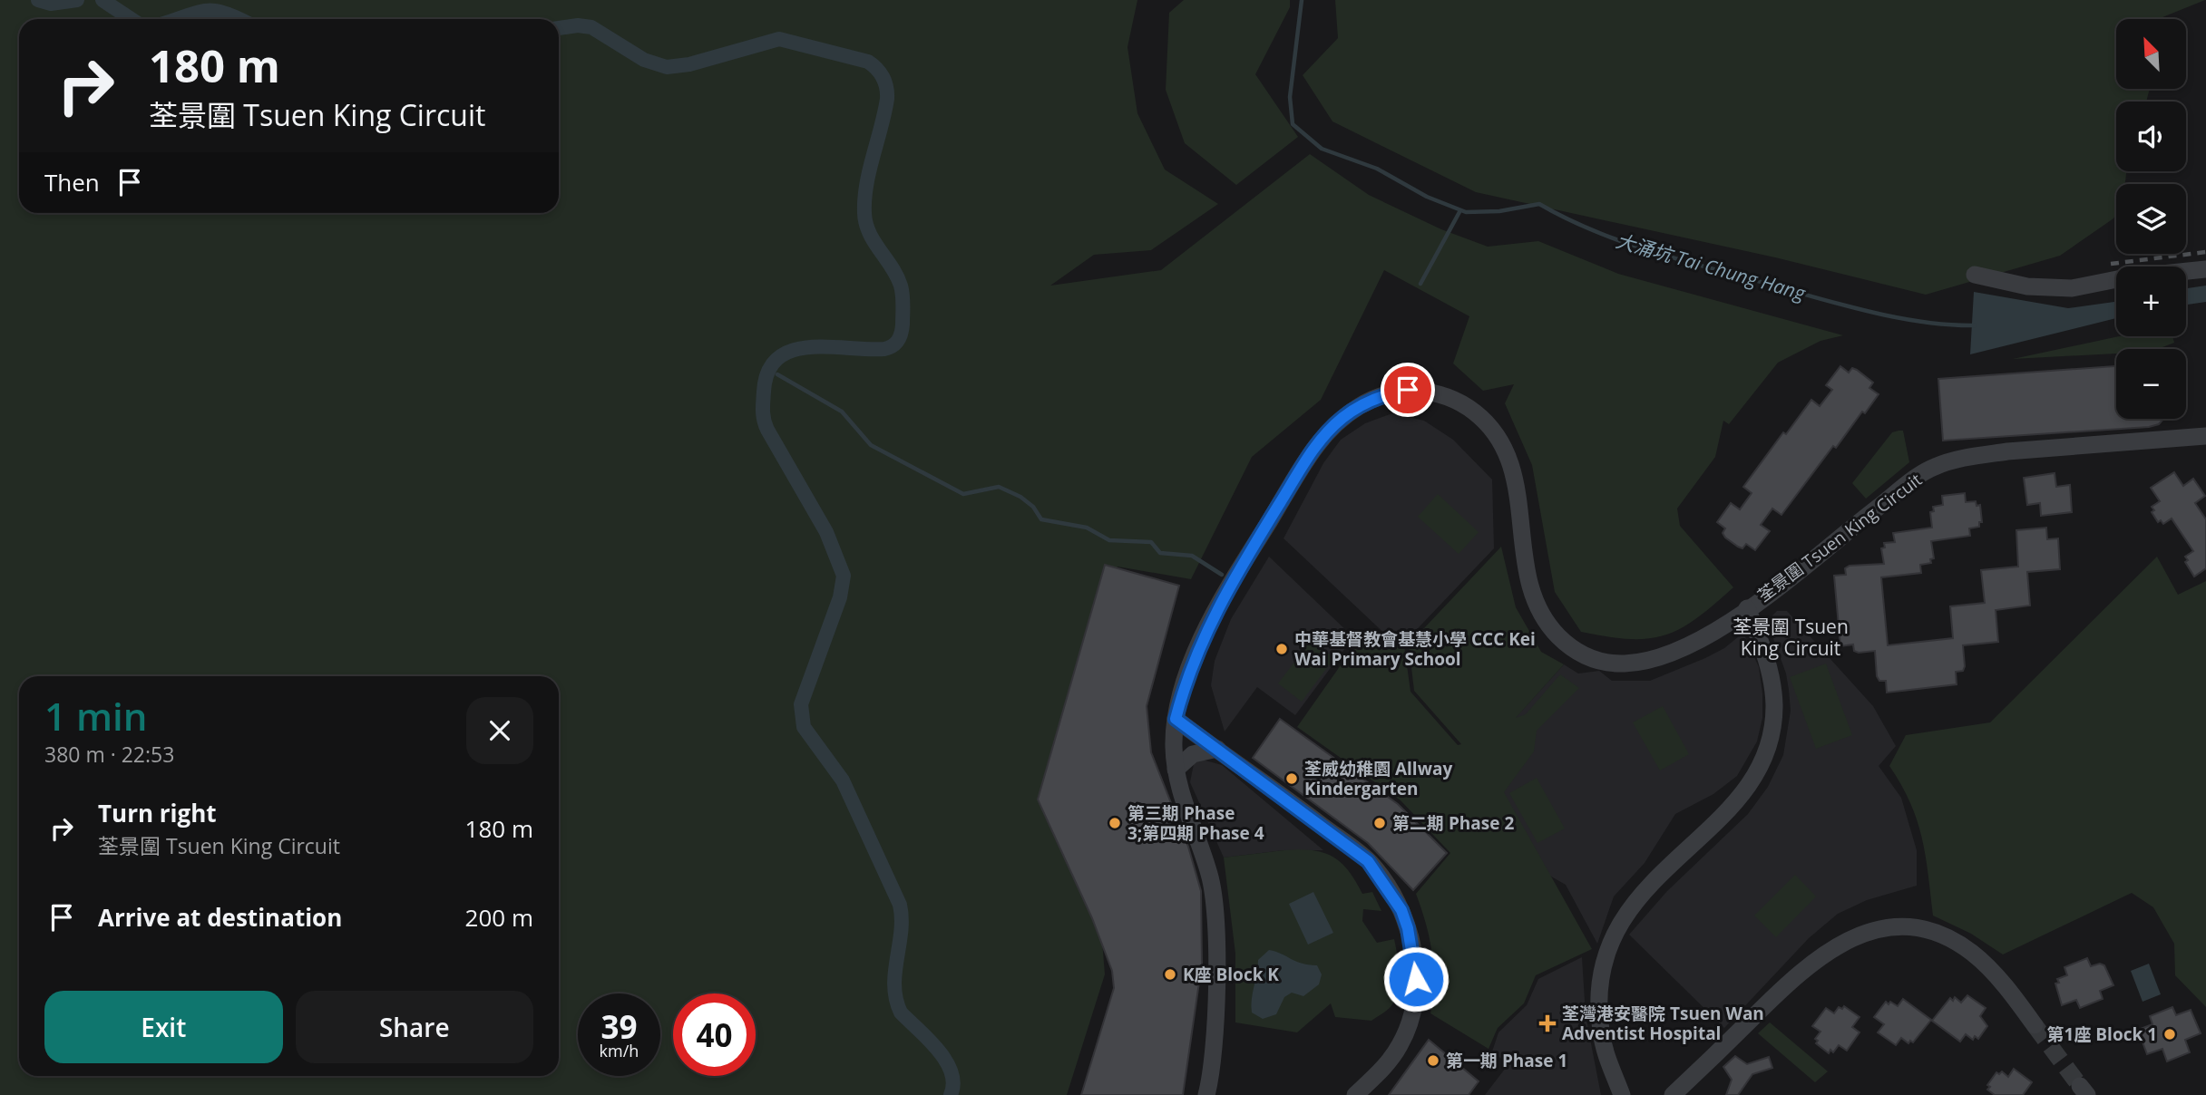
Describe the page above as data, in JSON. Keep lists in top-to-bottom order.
{
  "streets": {
    "street": ["荃景圍 Tsuen King Circuit"]
  },
  "districts": ["荃景圍 Tsuen King Circuit"],
  "water": ["大涌坑 Tai Chung Hang"],
  "places": {
    "other": [
      "中華基督教會基慧小學 CCC Kei Wai Primary School",
      "荃威幼稚園 Allway Kindergarten",
      "第三期 Phase 3;第四期 Phase 4",
      "第二期 Phase 2",
      "K座 Block K",
      "第1座 Block 1",
      "第一期 Phase 1"
    ],
    "health": ["荃灣港安醫院 Tsuen Wan Adventist Hospital"]
  },
  "north": "top left",
  "page": {
    "map_buttons": ["+", "−"],
    "turn": ["180 m", "荃景圍 Tsuen King Circuit"],
    "then": "Then",
    "heading": ["1 min", "380 m · 22:53"],
    "list": [
      {
        "name": "Turn right",
        "note": "荃景圍 Tsuen King Circuit",
        "value": "180 m"
      },
      {
        "name": "Arrive at destination",
        "value": "200 m"
      }
    ],
    "buttons": ["Exit", "Share"],
    "speed": "39 km/h",
    "limit": "40"
  }
}
